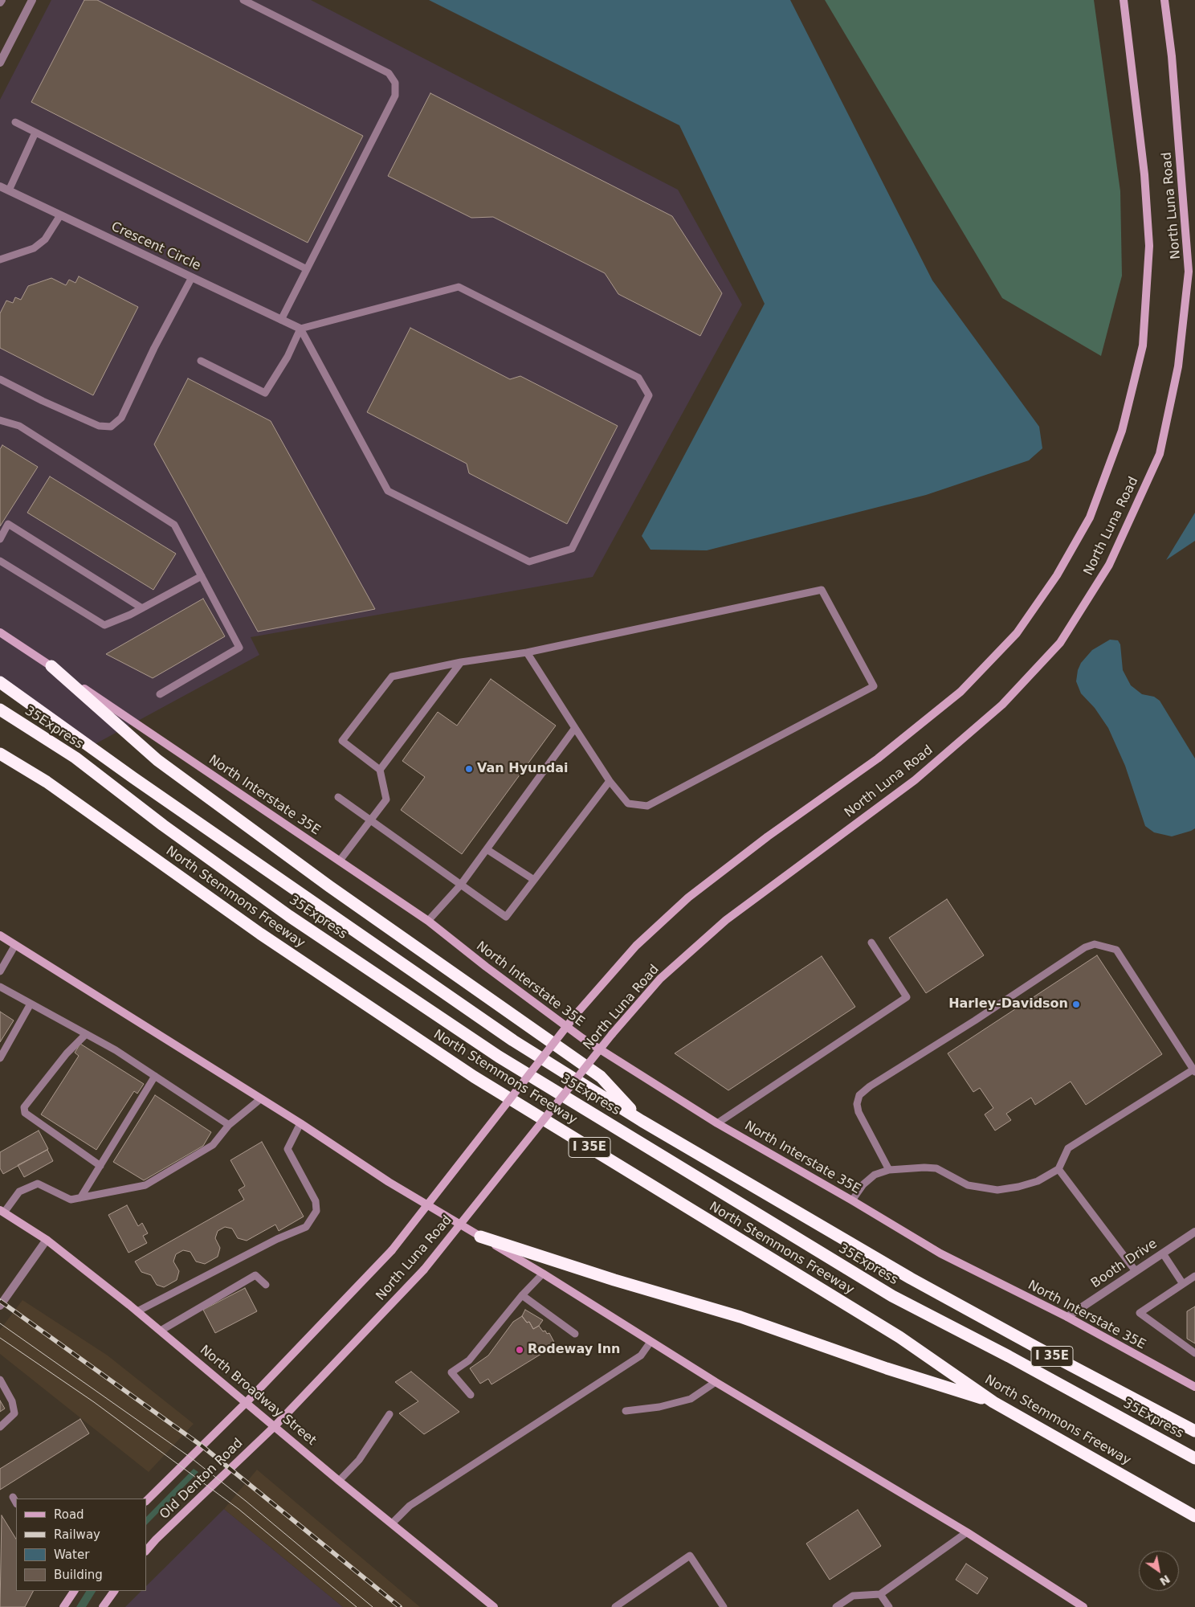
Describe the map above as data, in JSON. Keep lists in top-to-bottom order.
{
  "streets": {
    "highway": ["35Express", "North Stemmons Freeway", "I 35E"],
    "main road": [
      "North Luna Road",
      "North Interstate 35E",
      "North Broadway Street",
      "Old Denton Road"
    ],
    "street": ["Crescent Circle", "Booth Drive"]
  },
  "crossings": [
    ["North Luna Road", "North Broadway Street"],
    ["North Luna Road", "Old Denton Road"],
    ["North Interstate 35E", "Booth Drive"],
    ["North Broadway Street", "Old Denton Road"]
  ],
  "places": ["Van Hyundai", "Harley-Davidson", "Rodeway Inn"],
  "legend": [
    "Road",
    "Railway",
    "Water",
    "Building"
  ],
  "north": "bottom right"
}
